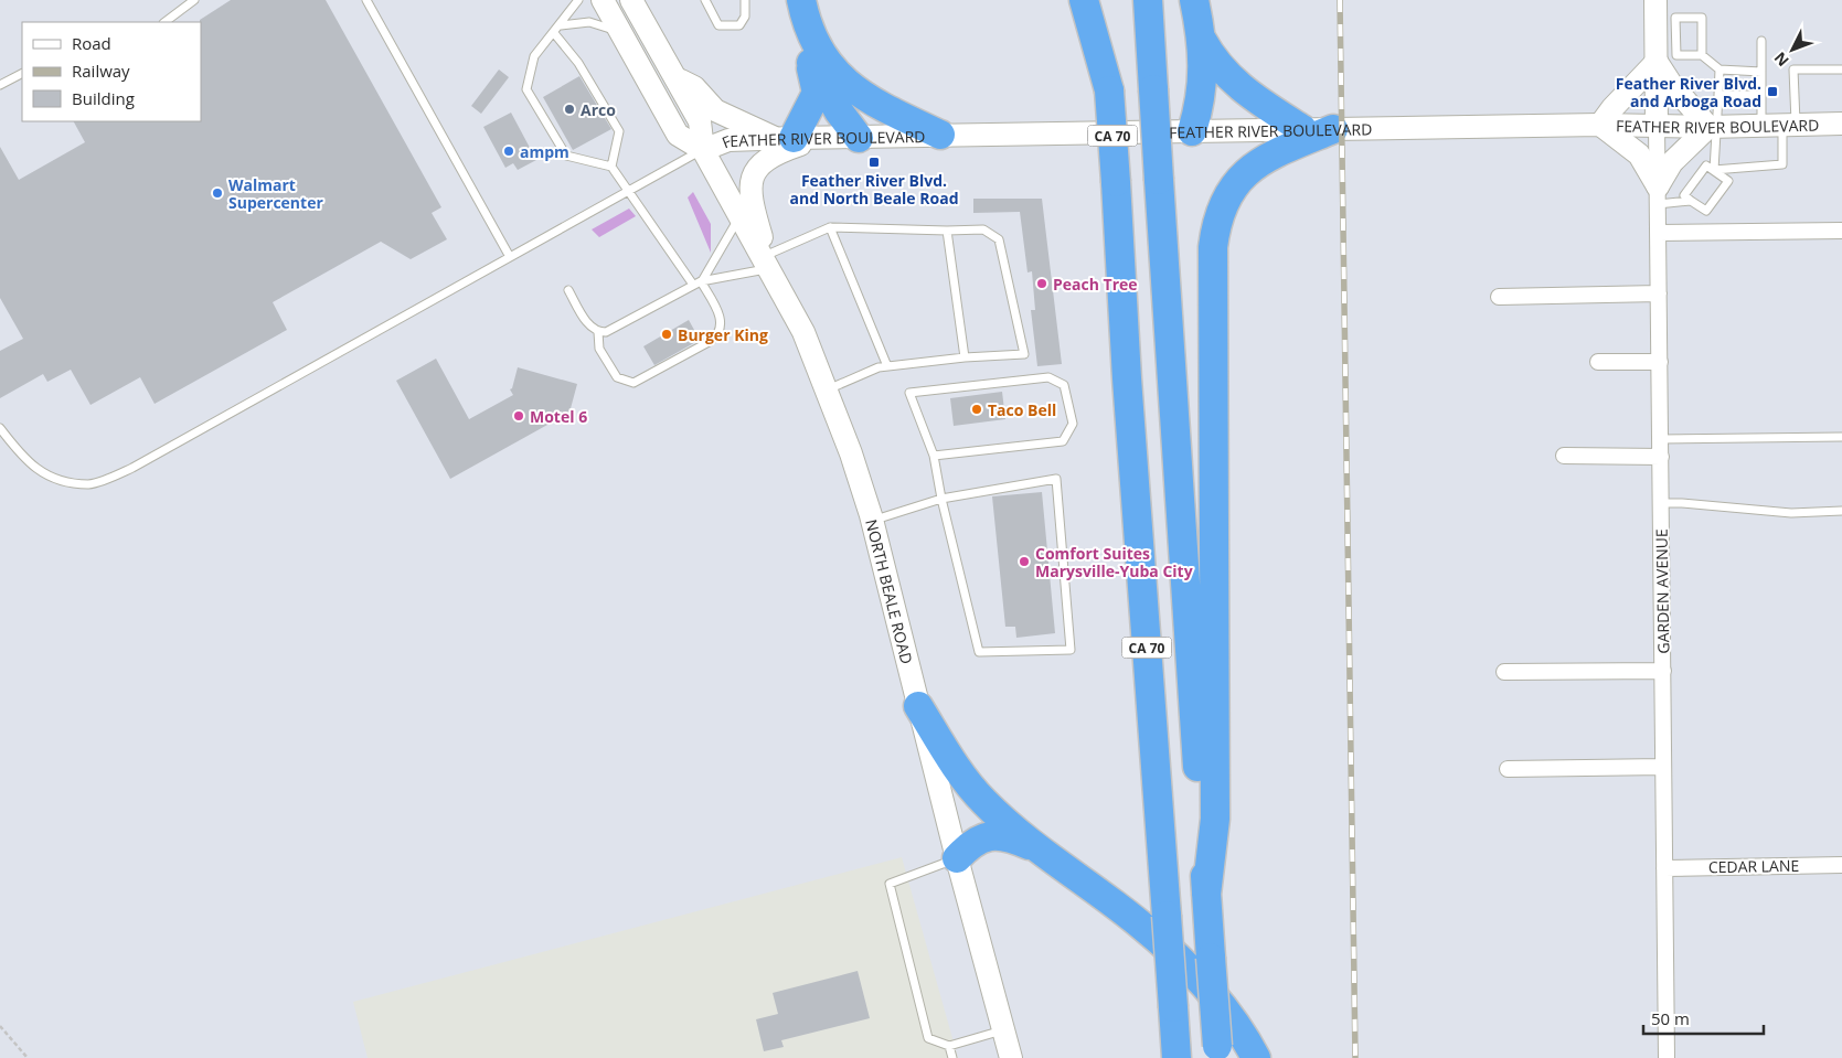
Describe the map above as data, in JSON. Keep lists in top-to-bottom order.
{
  "streets": {
    "highway": ["CA 70"],
    "main road": ["FEATHER RIVER BOULEVARD", "NORTH BEALE ROAD"],
    "street": ["GARDEN AVENUE", "CEDAR LANE"]
  },
  "crossings": [
    ["FEATHER RIVER BOULEVARD", "NORTH BEALE ROAD"],
    ["FEATHER RIVER BOULEVARD", "GARDEN AVENUE"],
    ["GARDEN AVENUE", "CEDAR LANE"]
  ],
  "places": {
    "transit": ["Feather River Blvd. and Arboga Road", "Feather River Blvd. and North Beale Road"],
    "other": [
      "Arco",
      "ampm",
      "Walmart Supercenter",
      "Peach Tree",
      "Burger King",
      "Taco Bell",
      "Motel 6",
      "Comfort Suites Marysville-Yuba City"
    ]
  },
  "legend": ["Road", "Railway", "Building"],
  "scale_bar": "50 m",
  "north": "bottom left"
}
